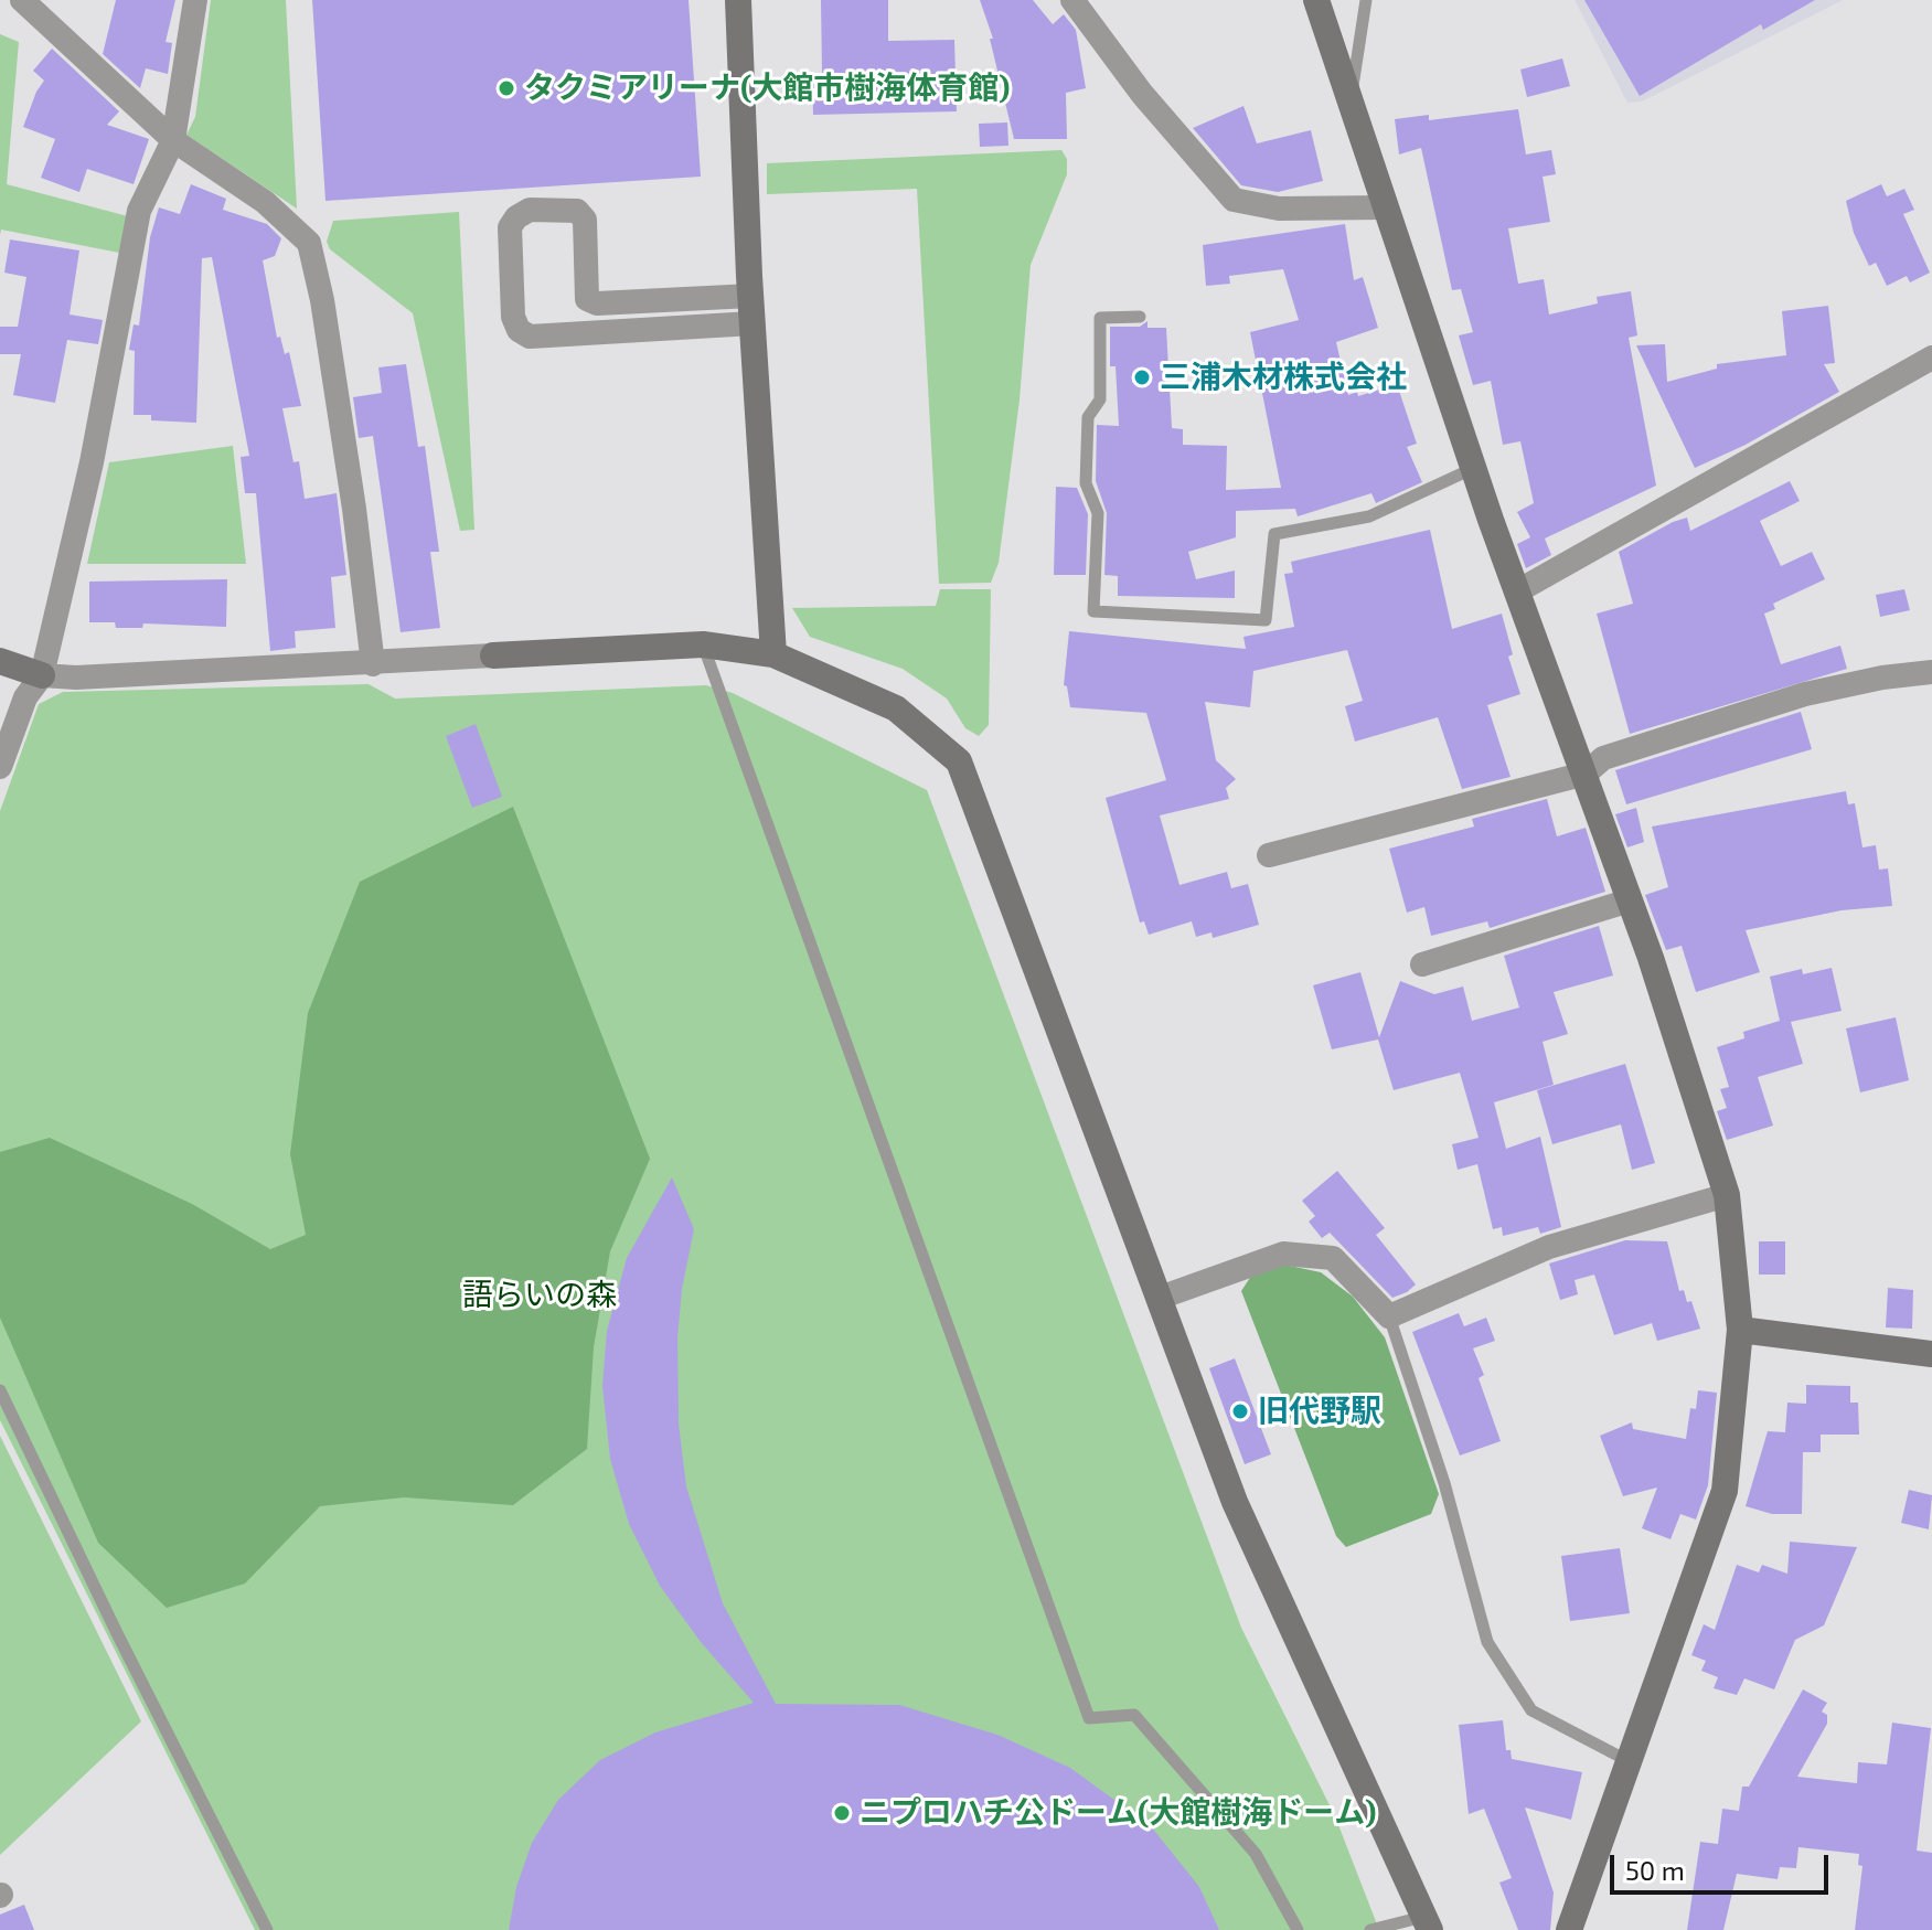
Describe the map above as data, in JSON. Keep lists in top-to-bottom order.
{
  "parks": ["語らいの森"],
  "places": [
    "タクミアリーナ(大館市樹海体育館)",
    "三浦木材株式会社",
    "旧代野駅",
    "ニプロハチ公ドーム(大館樹海ドーム)"
  ],
  "scale_bar": "50 m"
}
